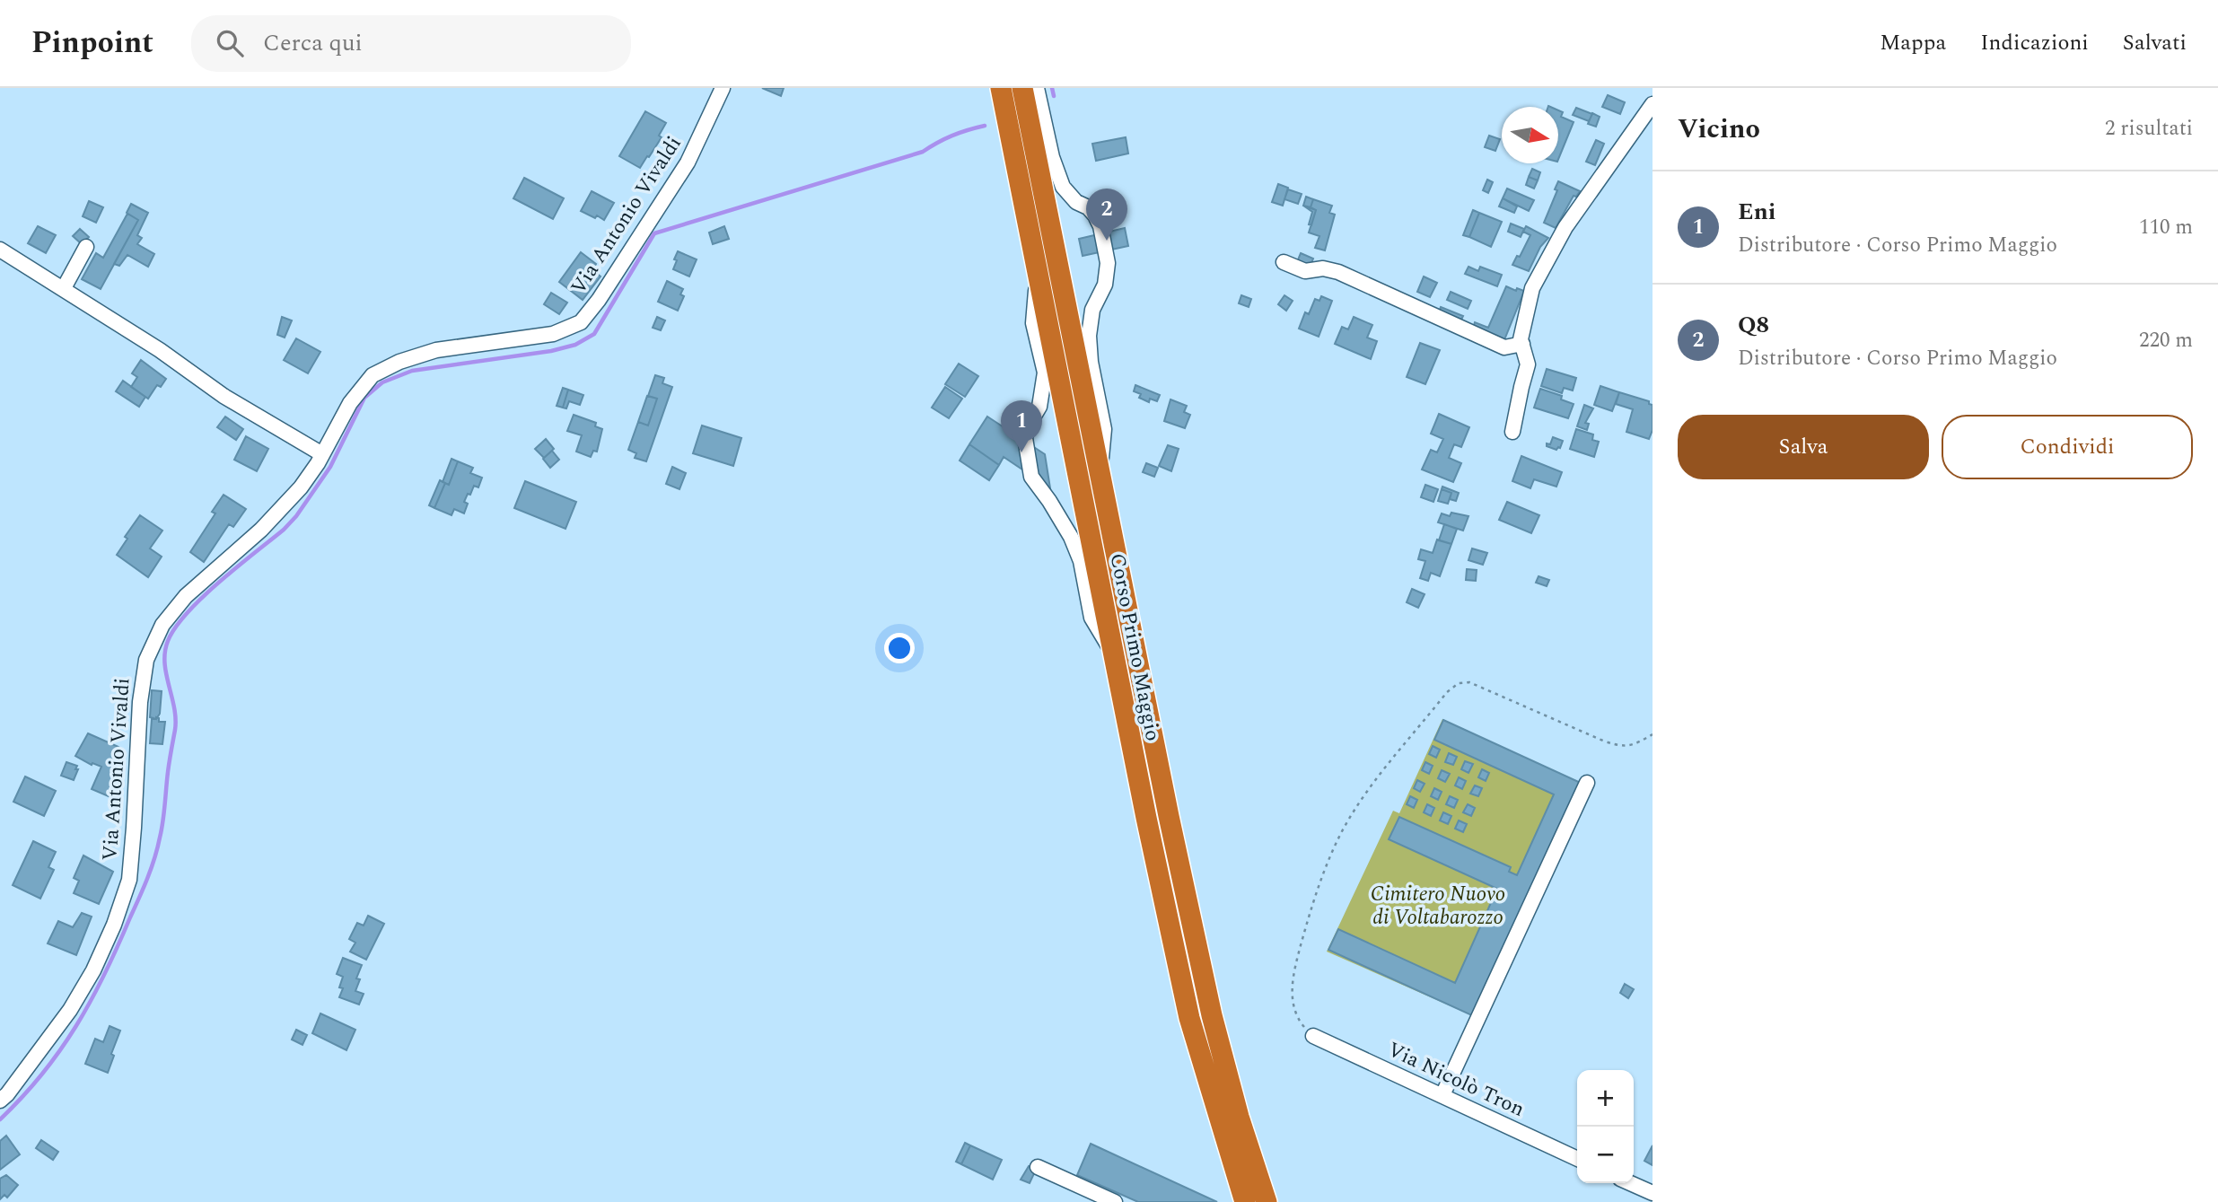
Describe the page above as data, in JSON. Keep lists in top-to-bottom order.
{
  "streets": {
    "highway": ["Corso Primo Maggio"],
    "street": ["Via Antonio Vivaldi", "Via Nicolò Tron"]
  },
  "parks": ["Cimitero Nuovo di Voltabarozzo"],
  "north": "right",
  "page": {
    "header": "Pinpoint",
    "search": "Cerca qui",
    "nav": ["Mappa", "Indicazioni", "Salvati"],
    "heading": ["Vicino", "2 risultati"],
    "list": [
      {
        "mark": "1",
        "name": "Eni",
        "note": "Distributore · Corso Primo Maggio",
        "value": "110 m"
      },
      {
        "mark": "2",
        "name": "Q8",
        "note": "Distributore · Corso Primo Maggio",
        "value": "220 m"
      }
    ],
    "pins": ["2", "1"],
    "buttons": ["Salva", "Condividi"],
    "map_buttons": ["+", "−"]
  }
}
